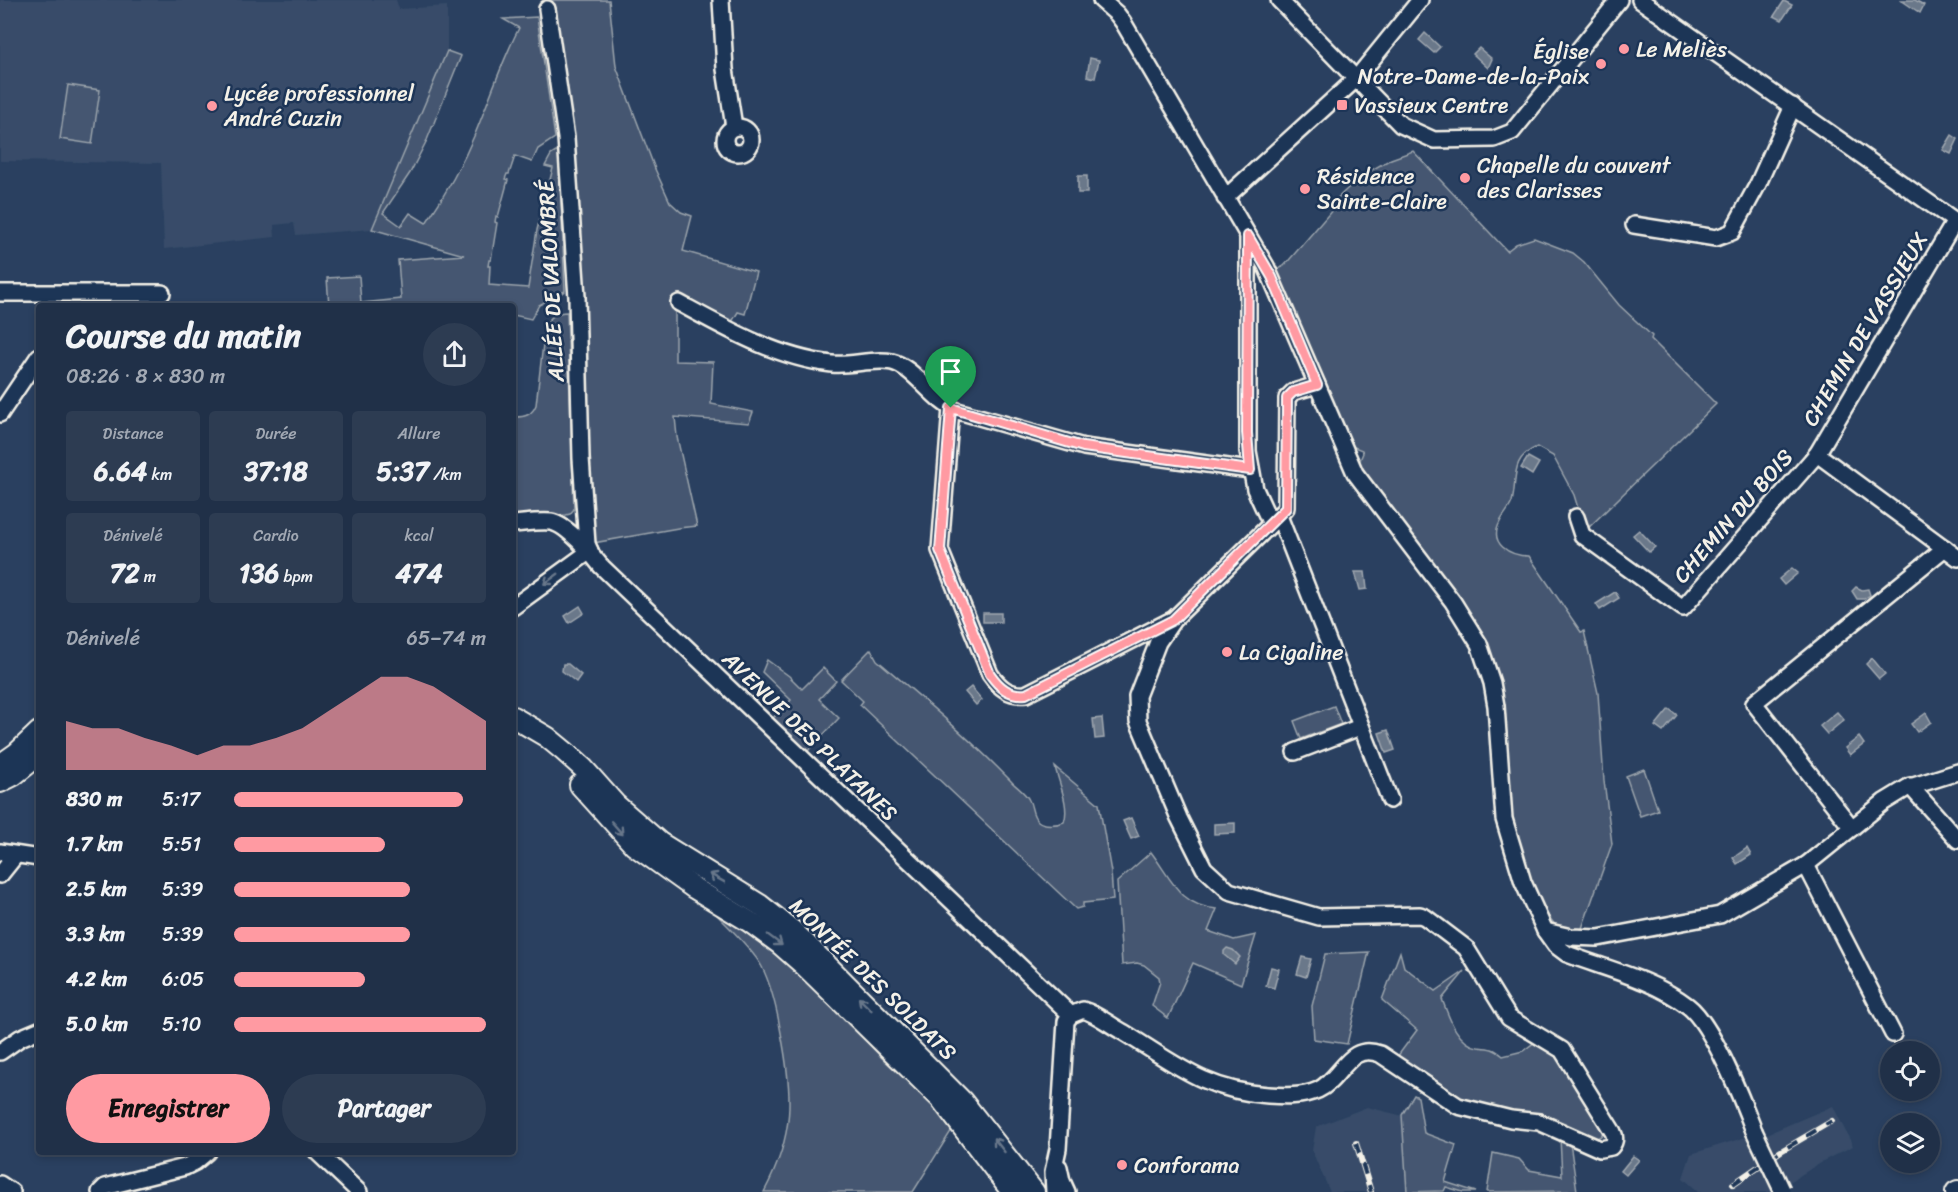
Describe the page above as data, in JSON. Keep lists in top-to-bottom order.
{
  "streets": {
    "main road": ["MONTÉE DES SOLDATS"],
    "street": [
      "ALLÉE DE VALOMBRÉ",
      "CHEMIN DE VASSIEUX",
      "CHEMIN DU BOIS",
      "AVENUE DES PLATANES"
    ]
  },
  "crossings": [
    ["ALLÉE DE VALOMBRÉ", "AVENUE DES PLATANES"],
    ["CHEMIN DE VASSIEUX", "CHEMIN DU BOIS"]
  ],
  "places": {
    "other": [
      "Le Meliès",
      "Église Notre-Dame-de-la-Paix",
      "Lycée professionnel André Cuzin",
      "Chapelle du couvent des Clarisses",
      "Résidence Sainte-Claire",
      "La Cigaline",
      "Conforama"
    ],
    "transit": ["Vassieux Centre"]
  },
  "page": {
    "heading": ["Course du matin", "08:26 · 8 × 830 m"],
    "stats": [
      ["Distance", "6.64 km"],
      ["Durée", "37:18"],
      ["Allure", "5:37 /km"],
      ["Dénivelé", "72 m"],
      ["Cardio", "136 bpm"],
      ["kcal", "474"]
    ],
    "chart": ["Dénivelé", "65–74 m"],
    "list": [
      {
        "name": "830 m",
        "note": "5:17"
      },
      {
        "name": "1.7 km",
        "note": "5:51"
      },
      {
        "name": "2.5 km",
        "note": "5:39"
      },
      {
        "name": "3.3 km",
        "note": "5:39"
      },
      {
        "name": "4.2 km",
        "note": "6:05"
      },
      {
        "name": "5.0 km",
        "note": "5:10"
      }
    ],
    "buttons": ["Enregistrer", "Partager"]
  }
}
